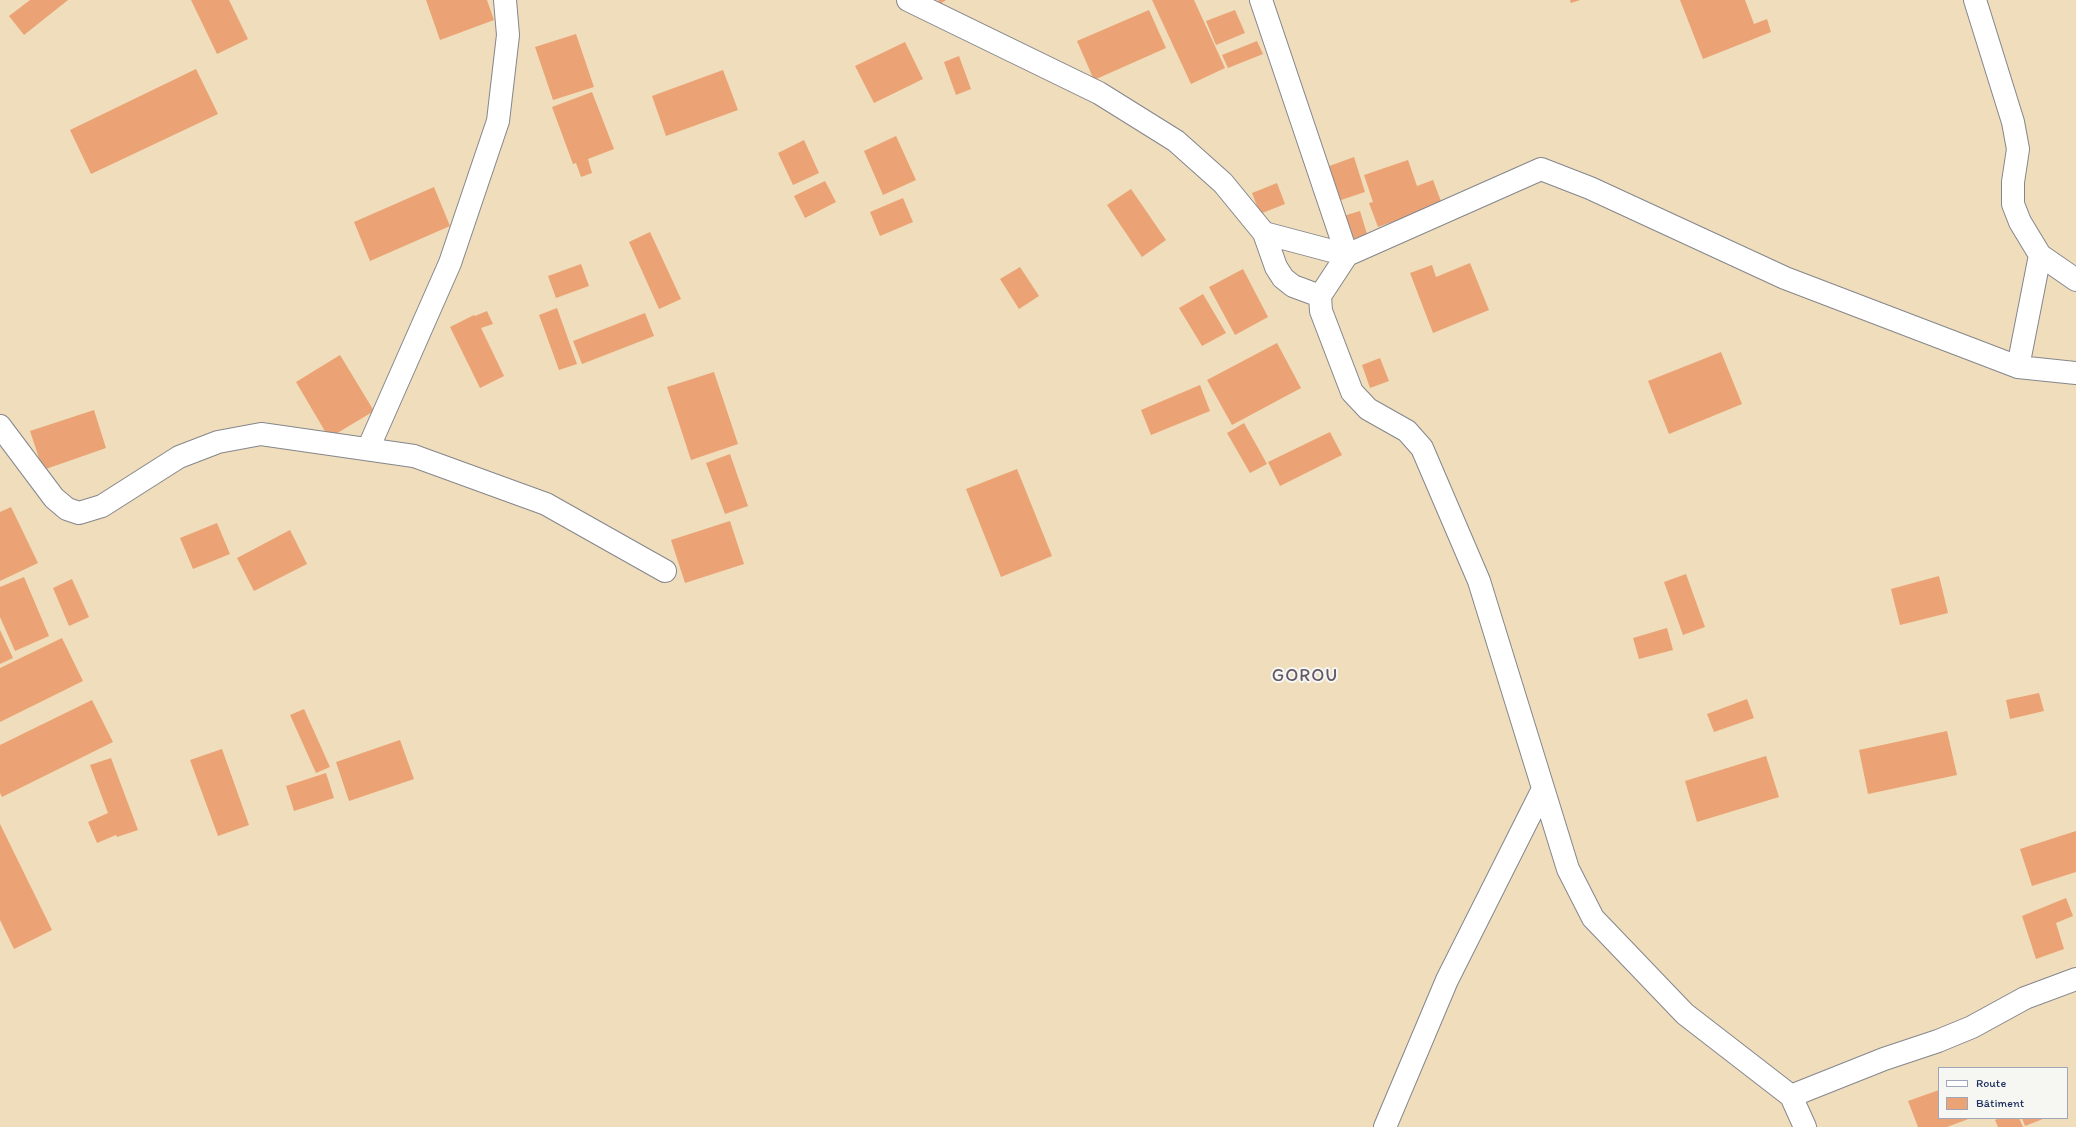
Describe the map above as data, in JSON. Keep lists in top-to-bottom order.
{
  "districts": ["GOROU"],
  "legend": ["Route", "Bâtiment"]
}
